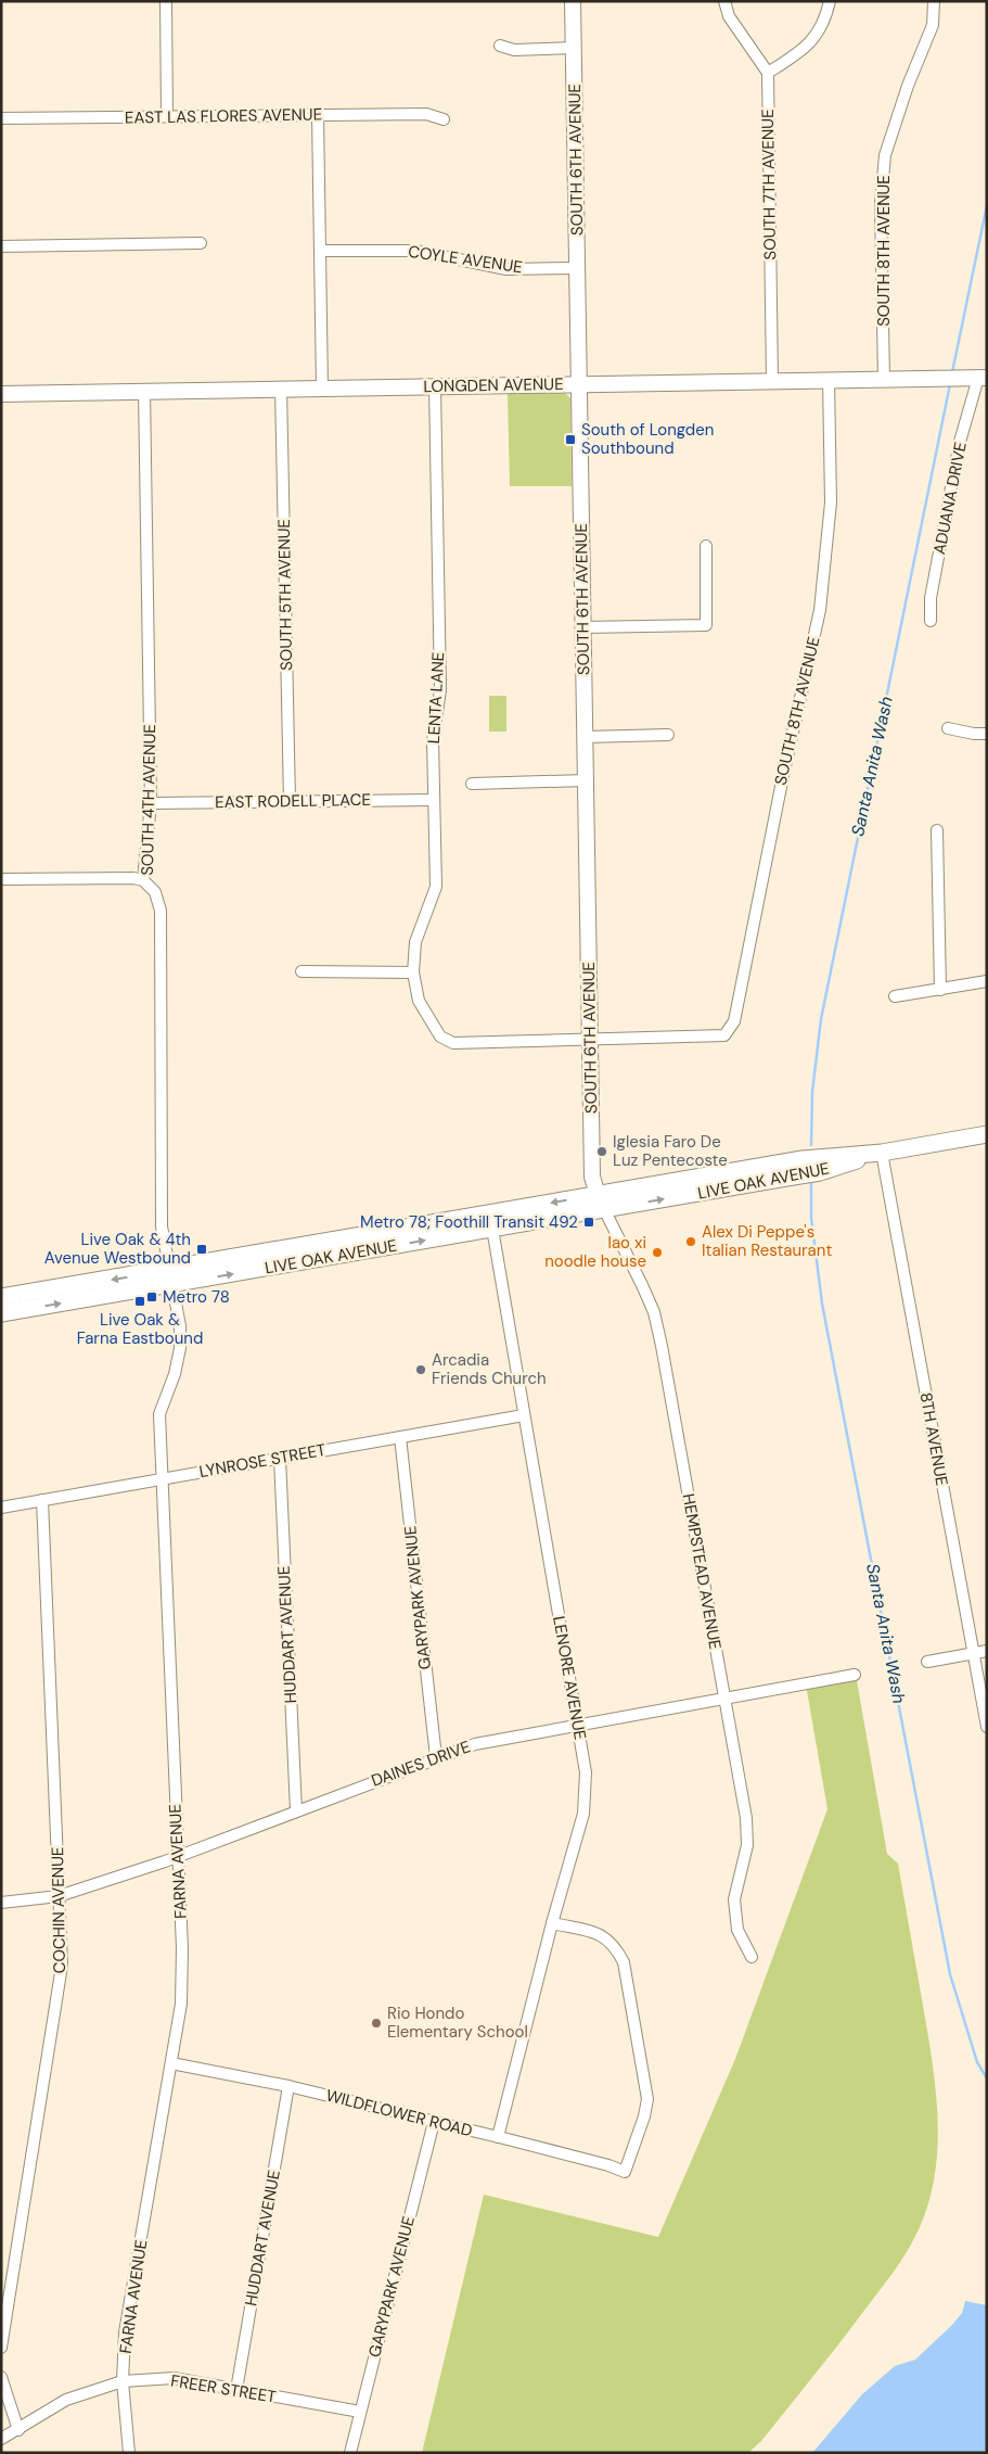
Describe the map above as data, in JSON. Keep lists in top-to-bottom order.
{
  "streets": {
    "main road": ["LIVE OAK AVENUE"],
    "street": [
      "EAST LAS FLORES AVENUE",
      "SOUTH 6TH AVENUE",
      "SOUTH 7TH AVENUE",
      "SOUTH 8TH AVENUE",
      "COYLE AVENUE",
      "LONGDEN AVENUE",
      "ADUANA DRIVE",
      "SOUTH 5TH AVENUE",
      "LENTA LANE",
      "SOUTH 4TH AVENUE",
      "EAST RODELL PLACE",
      "8TH AVENUE",
      "LYNROSE STREET",
      "HEMPSTEAD AVENUE",
      "GARYPARK AVENUE",
      "HUDDART AVENUE",
      "LENORE AVENUE",
      "DAINES DRIVE",
      "FARNA AVENUE",
      "COCHIN AVENUE",
      "WILDFLOWER ROAD",
      "FREER STREET"
    ]
  },
  "crossings": [
    ["SOUTH 6TH AVENUE", "COYLE AVENUE"],
    ["SOUTH 6TH AVENUE", "LONGDEN AVENUE"],
    ["SOUTH 6TH AVENUE", "LENTA LANE"],
    ["SOUTH 6TH AVENUE", "LIVE OAK AVENUE"],
    ["SOUTH 6TH AVENUE", "HEMPSTEAD AVENUE"],
    ["SOUTH 7TH AVENUE", "LONGDEN AVENUE"],
    ["SOUTH 8TH AVENUE", "LONGDEN AVENUE"],
    ["SOUTH 8TH AVENUE", "LENTA LANE"],
    ["LONGDEN AVENUE", "ADUANA DRIVE"],
    ["LONGDEN AVENUE", "SOUTH 5TH AVENUE"],
    ["LONGDEN AVENUE", "LENTA LANE"],
    ["LONGDEN AVENUE", "SOUTH 4TH AVENUE"],
    ["SOUTH 5TH AVENUE", "EAST RODELL PLACE"],
    ["LENTA LANE", "EAST RODELL PLACE"],
    ["SOUTH 4TH AVENUE", "EAST RODELL PLACE"],
    ["SOUTH 4TH AVENUE", "LIVE OAK AVENUE"],
    ["SOUTH 4TH AVENUE", "FARNA AVENUE"],
    ["LIVE OAK AVENUE", "8TH AVENUE"],
    ["LIVE OAK AVENUE", "HEMPSTEAD AVENUE"],
    ["LIVE OAK AVENUE", "LENORE AVENUE"],
    ["LIVE OAK AVENUE", "FARNA AVENUE"],
    ["LYNROSE STREET", "GARYPARK AVENUE"],
    ["LYNROSE STREET", "HUDDART AVENUE"],
    ["LYNROSE STREET", "LENORE AVENUE"],
    ["LYNROSE STREET", "FARNA AVENUE"],
    ["LYNROSE STREET", "COCHIN AVENUE"],
    ["HEMPSTEAD AVENUE", "DAINES DRIVE"],
    ["GARYPARK AVENUE", "DAINES DRIVE"],
    ["GARYPARK AVENUE", "WILDFLOWER ROAD"],
    ["GARYPARK AVENUE", "FREER STREET"],
    ["HUDDART AVENUE", "DAINES DRIVE"],
    ["HUDDART AVENUE", "WILDFLOWER ROAD"],
    ["HUDDART AVENUE", "FREER STREET"],
    ["LENORE AVENUE", "DAINES DRIVE"],
    ["LENORE AVENUE", "WILDFLOWER ROAD"],
    ["DAINES DRIVE", "FARNA AVENUE"],
    ["DAINES DRIVE", "COCHIN AVENUE"],
    ["FARNA AVENUE", "WILDFLOWER ROAD"],
    ["FARNA AVENUE", "FREER STREET"]
  ],
  "water": ["Santa Anita Wash"],
  "places": {
    "transit": [
      "South of Longden Southbound",
      "Metro 78; Foothill Transit 492",
      "Live Oak & 4th Avenue Westbound",
      "Metro 78",
      "Live Oak & Farna Eastbound"
    ],
    "other": [
      "Iglesia Faro De Luz Pentecoste",
      "Alex Di Peppe's Italian Restaurant",
      "lao xi noodle house",
      "Arcadia Friends Church",
      "Rio Hondo Elementary School"
    ]
  }
}
